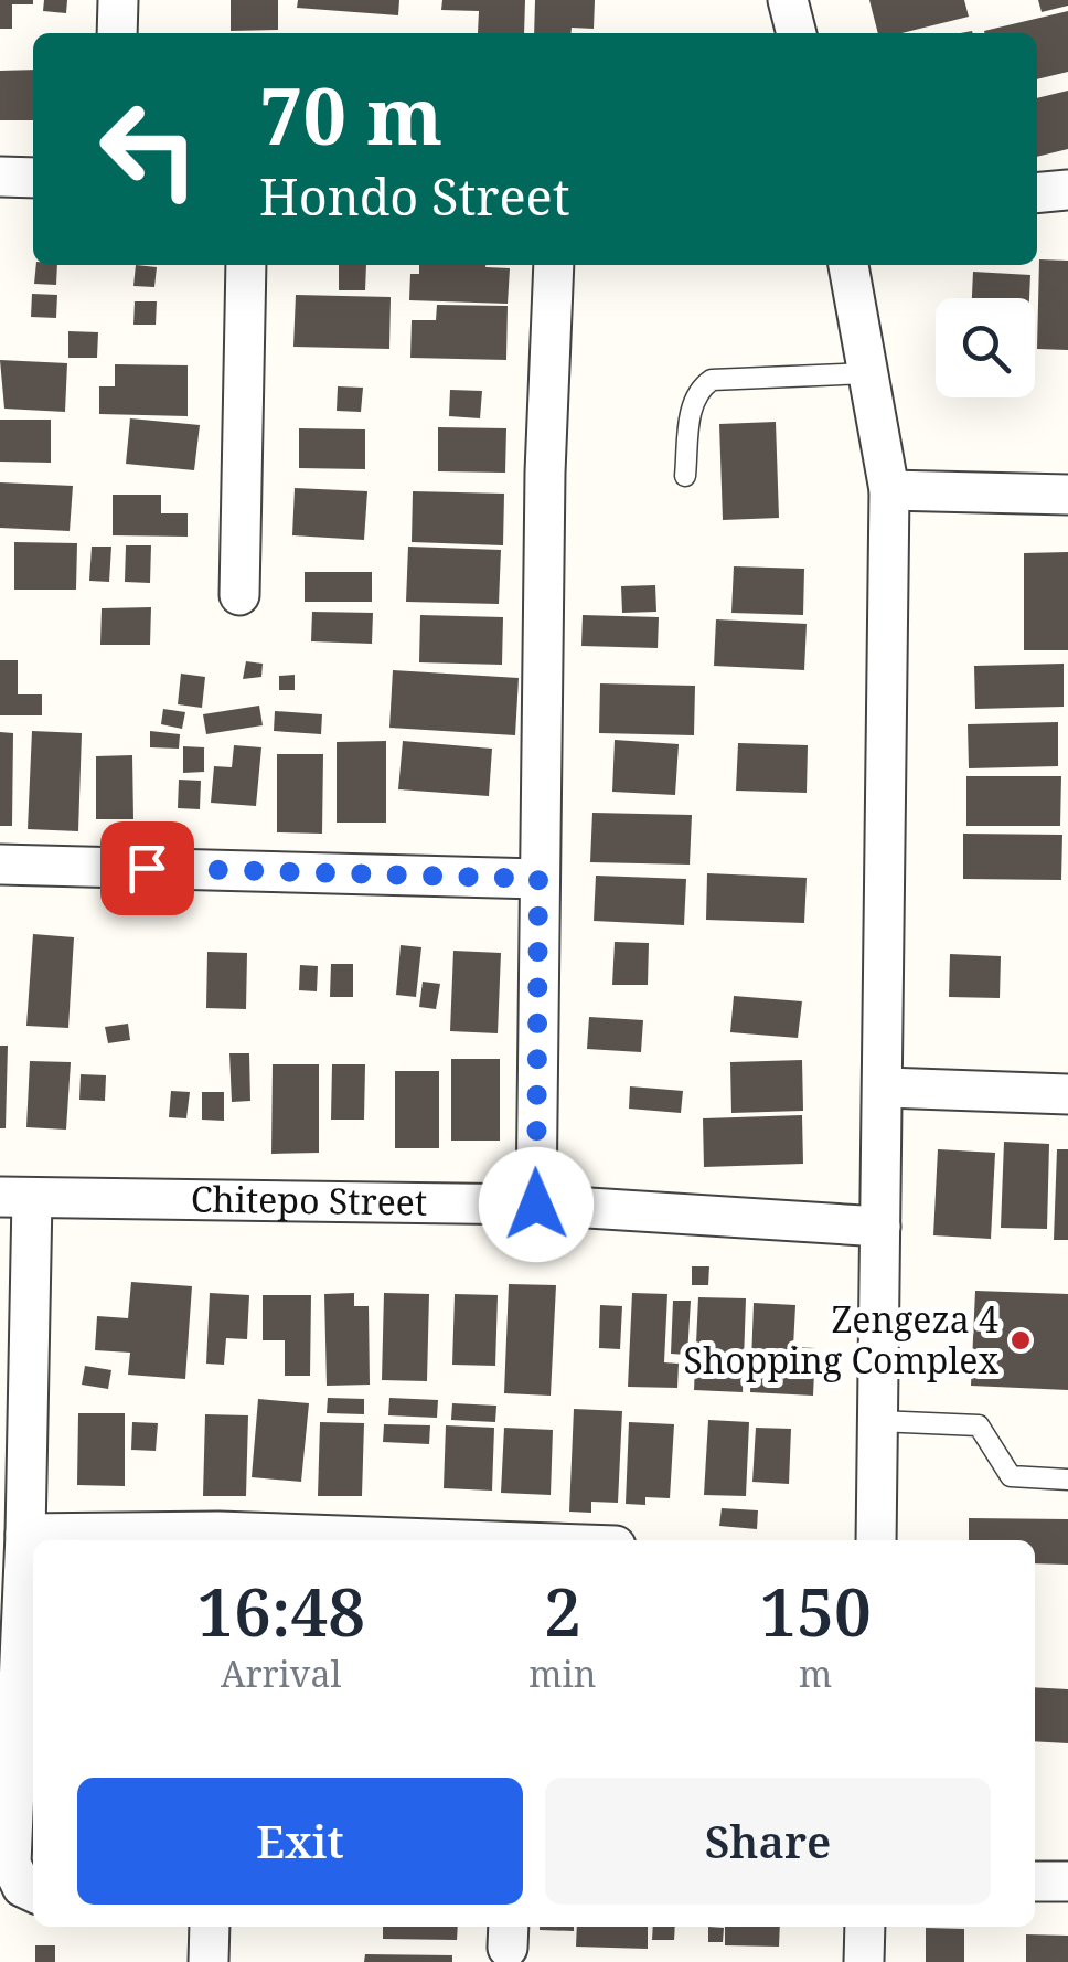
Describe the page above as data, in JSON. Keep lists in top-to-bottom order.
{
  "streets": {
    "street": ["Chitepo Street"]
  },
  "places": ["Zengeza 4 Shopping Complex"],
  "page": {
    "turn": ["70 m", "Hondo Street"],
    "eta": [
      "16:48",
      "Arrival",
      "2",
      "min",
      "150",
      "m"
    ],
    "buttons": ["Exit", "Share"]
  }
}
